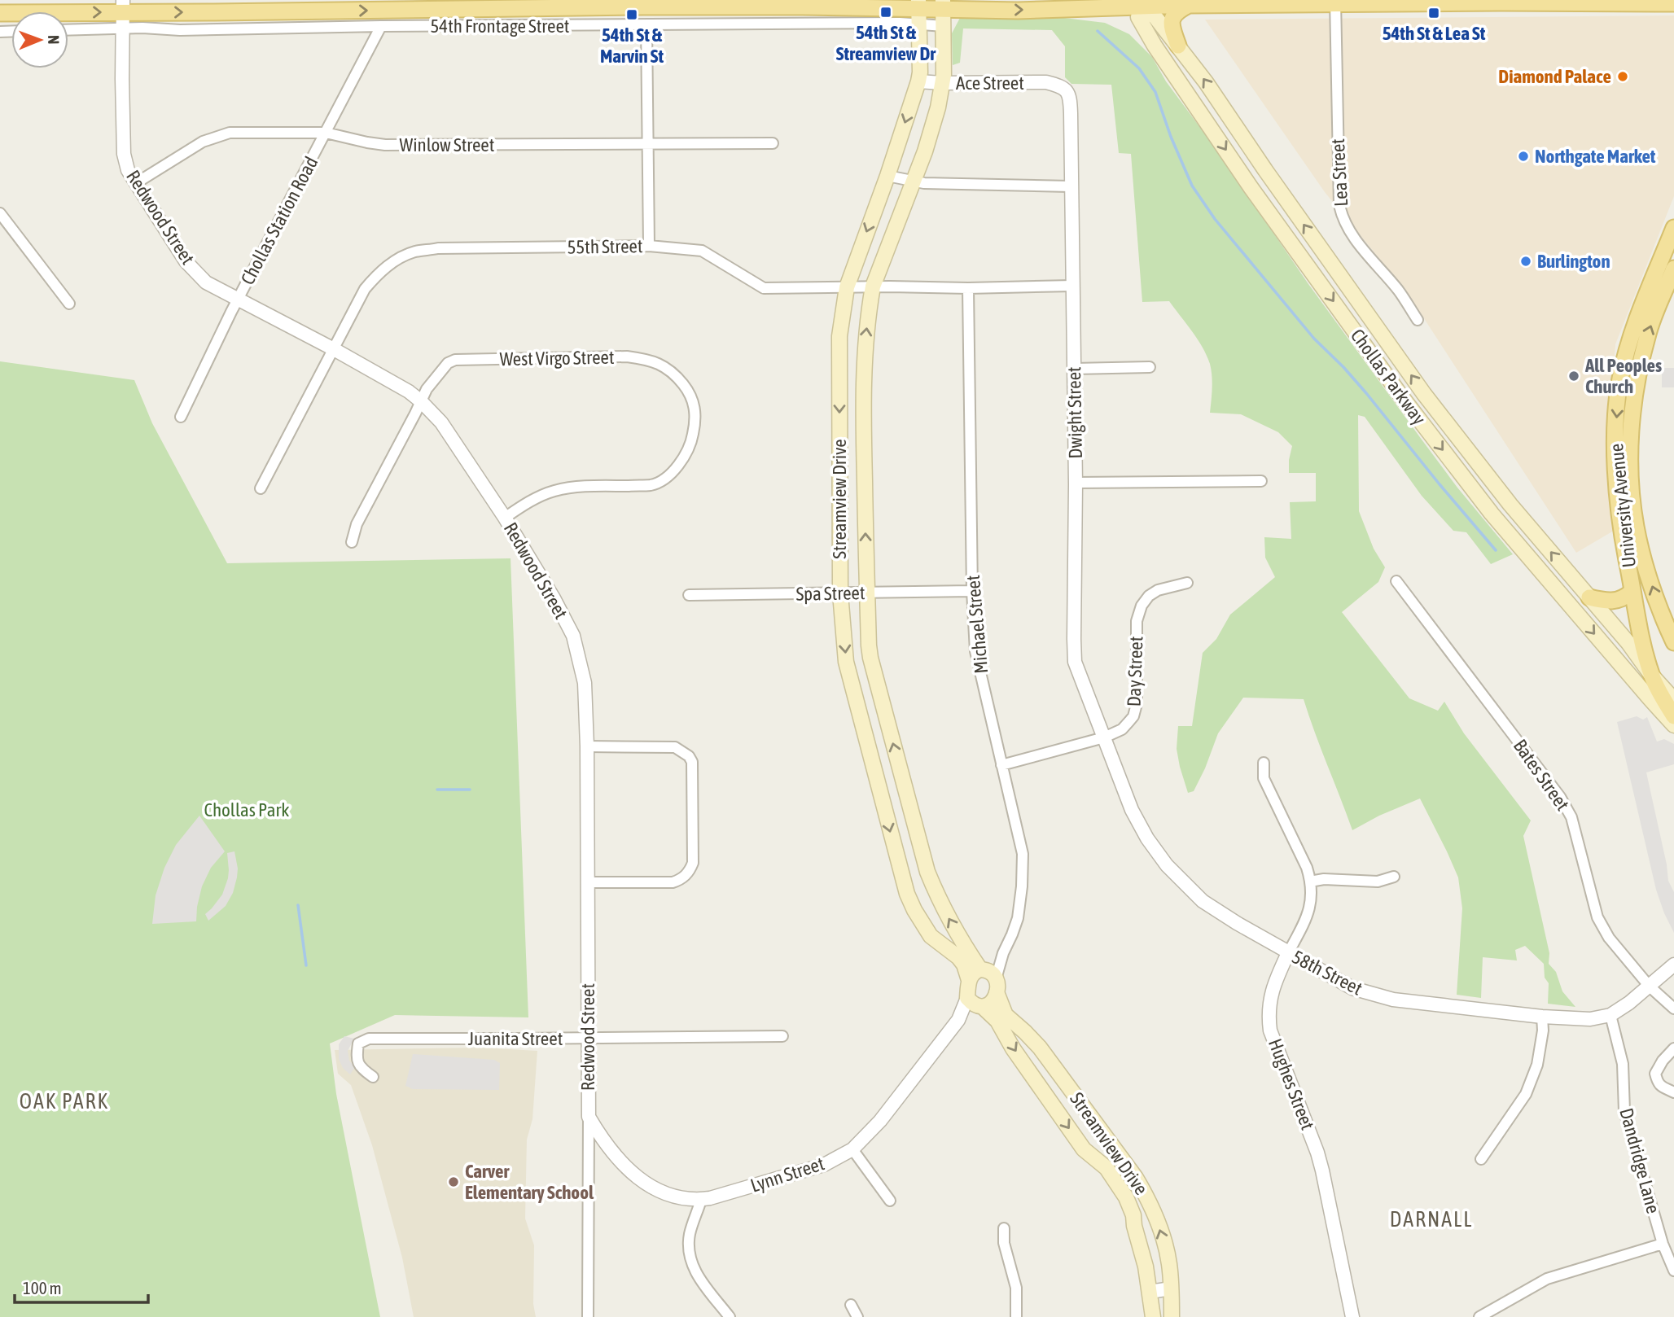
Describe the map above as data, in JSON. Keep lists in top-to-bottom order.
{
  "streets": {
    "main road": ["Chollas Parkway", "Streamview Drive", "University Avenue"],
    "street": [
      "54th Frontage Street",
      "Ace Street",
      "Winlow Street",
      "Lea Street",
      "Redwood Street",
      "Chollas Station Road",
      "55th Street",
      "West Virgo Street",
      "Dwight Street",
      "Spa Street",
      "Michael Street",
      "Day Street",
      "Bates Street",
      "58th Street",
      "Juanita Street",
      "Hughes Street",
      "Dandridge Lane",
      "Lynn Street"
    ]
  },
  "crossings": [
    ["54th Frontage Street", "Redwood Street"],
    ["54th Frontage Street", "Chollas Station Road"],
    ["54th Frontage Street", "Streamview Drive"],
    ["Ace Street", "Dwight Street"],
    ["Ace Street", "Streamview Drive"],
    ["Winlow Street", "Redwood Street"],
    ["Winlow Street", "Chollas Station Road"],
    ["Redwood Street", "Chollas Station Road"],
    ["Redwood Street", "55th Street"],
    ["Redwood Street", "West Virgo Street"],
    ["Redwood Street", "Juanita Street"],
    ["Redwood Street", "Lynn Street"],
    ["55th Street", "Dwight Street"],
    ["55th Street", "Streamview Drive"],
    ["55th Street", "Michael Street"],
    ["Chollas Parkway", "University Avenue"],
    ["Dwight Street", "Day Street"],
    ["Dwight Street", "58th Street"],
    ["Streamview Drive", "Spa Street"],
    ["Streamview Drive", "Michael Street"],
    ["Streamview Drive", "Lynn Street"],
    ["Spa Street", "Michael Street"],
    ["Michael Street", "Day Street"],
    ["Michael Street", "Lynn Street"],
    ["Day Street", "58th Street"],
    ["Bates Street", "58th Street"],
    ["58th Street", "Hughes Street"],
    ["58th Street", "Dandridge Lane"]
  ],
  "districts": ["OAK PARK", "DARNALL"],
  "parks": ["Chollas Park"],
  "places": {
    "transit": ["54th St & Streamview Dr", "54th St & Lea St", "54th St & Marvin St"],
    "other": [
      "Diamond Palace",
      "Northgate Market",
      "Burlington",
      "All Peoples Church",
      "Carver Elementary School"
    ]
  },
  "scale_bar": "100 m",
  "north": "right"
}
